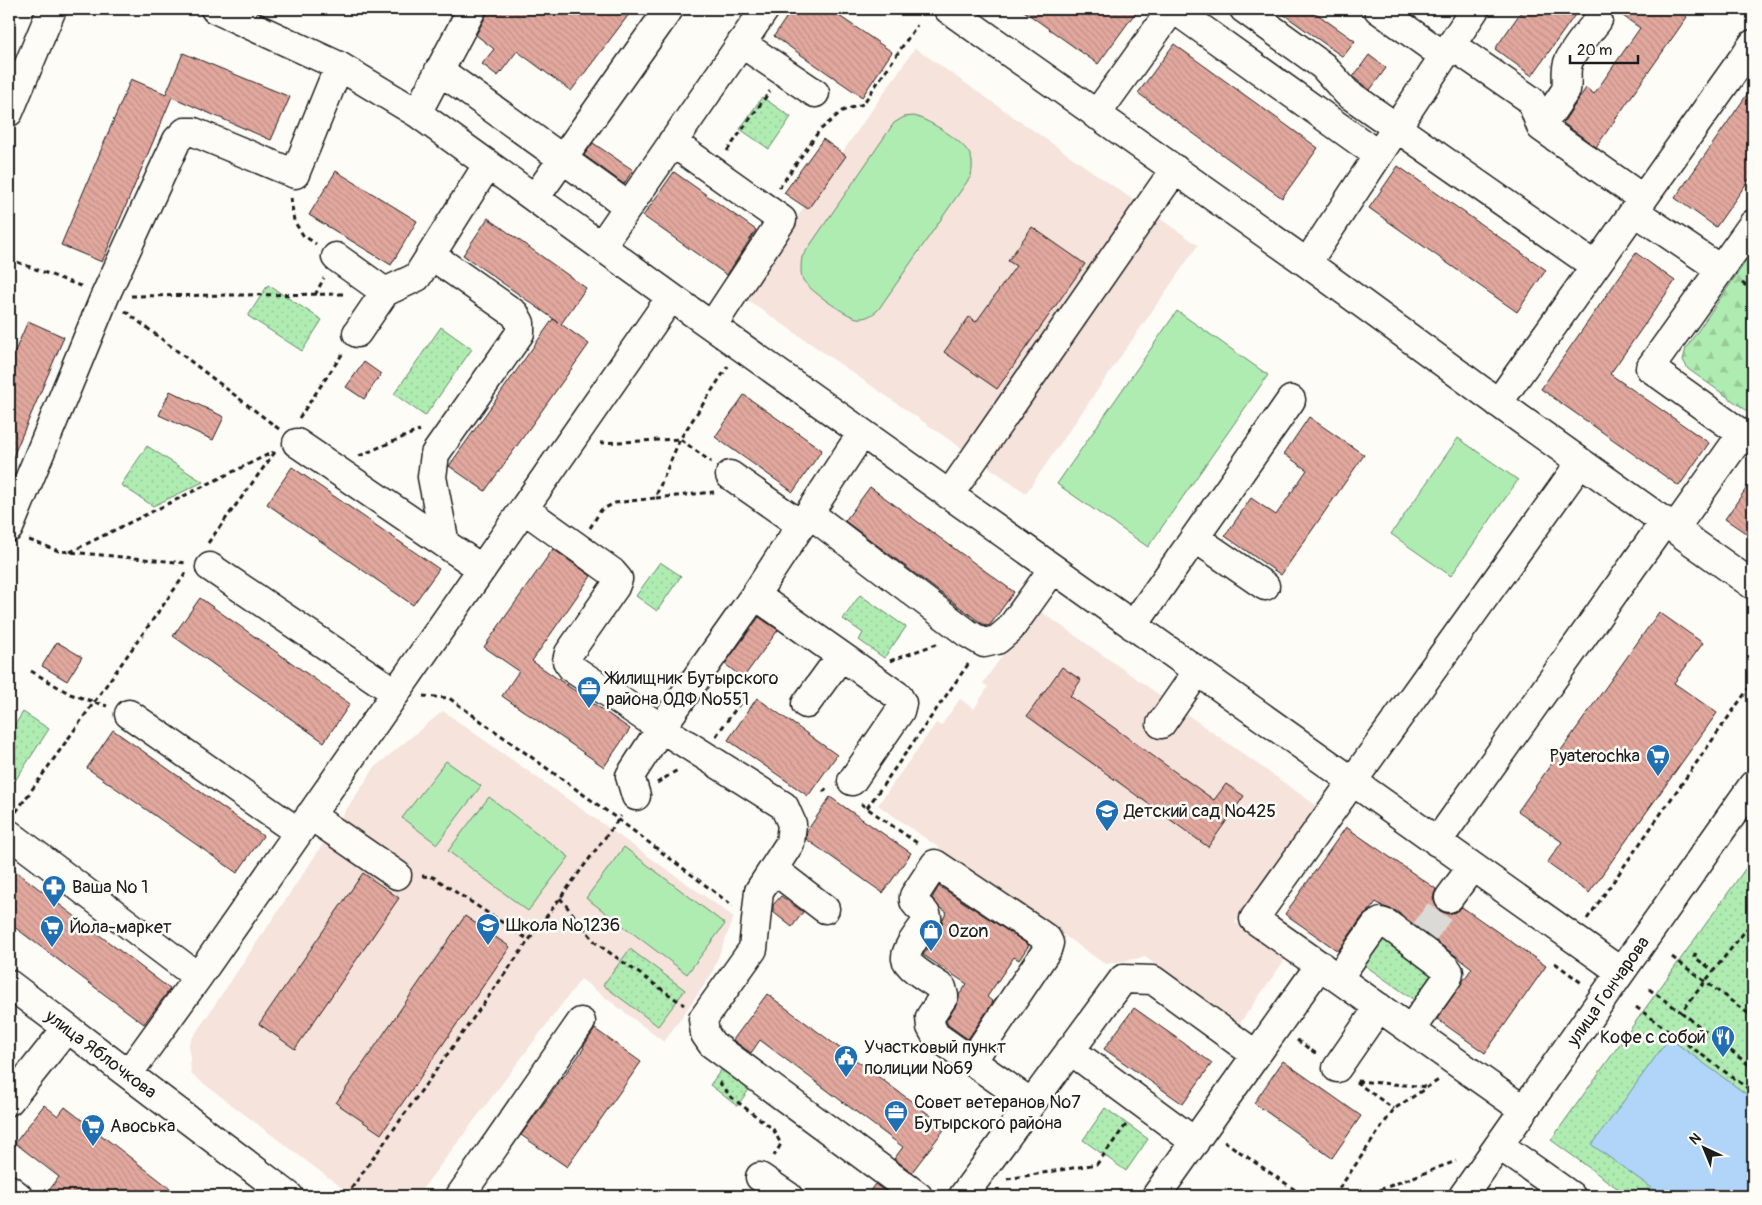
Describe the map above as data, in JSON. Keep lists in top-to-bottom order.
{
  "streets": {
    "street": ["улица Гончарова", "улица Яблочкова"]
  },
  "places": {
    "office": ["Жилищник Бутырского района ОДФ №551", "Совет ветеранов №7 Бутырского района"],
    "supermarket": ["Pyaterochka", "Йола-маркет", "Авоська"],
    "school or university": ["Детский сад №425", "Школа №1236"],
    "pharmacy": ["Ваша № 1"],
    "shop": ["Ozon"],
    "restaurant": ["Кофе с собой"],
    "public building": ["Участковый пункт полиции №69"]
  },
  "scale_bar": "20 m",
  "north": "top left"
}
